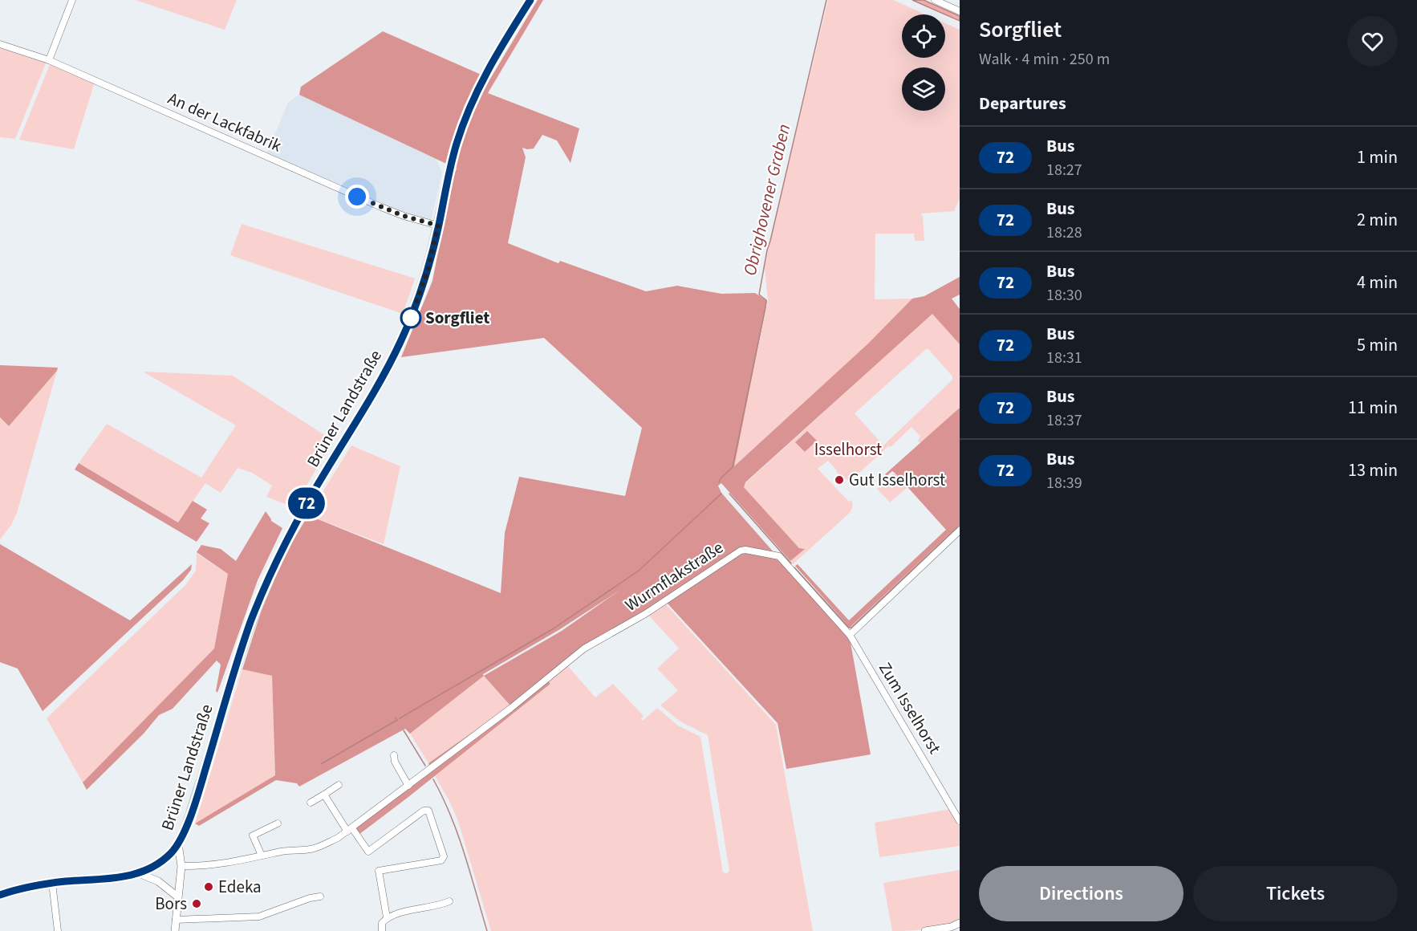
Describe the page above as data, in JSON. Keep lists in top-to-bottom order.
{
  "streets": {
    "main road": ["Brüner Landstraße"],
    "street": ["An der Lackfabrik", "Wurmflakstraße", "Zum Isselhorst"]
  },
  "crossings": [
    ["An der Lackfabrik", "Brüner Landstraße"],
    ["Wurmflakstraße", "Zum Isselhorst"]
  ],
  "water": ["Obrighovener Graben"],
  "parks": ["Isselhorst"],
  "places": [
    "Sorgfliet",
    "Gut Isselhorst",
    "Edeka",
    "Bors"
  ],
  "lines": ["bus line 72"],
  "page": {
    "on_map": "72",
    "heading": [
      ["Sorgfliet", "Walk · 4 min · 250 m"],
      "Departures"
    ],
    "list": [
      {
        "mark": "72",
        "name": "Bus",
        "note": "18:27",
        "value": "1 min"
      },
      {
        "mark": "72",
        "name": "Bus",
        "note": "18:28",
        "value": "2 min"
      },
      {
        "mark": "72",
        "name": "Bus",
        "note": "18:30",
        "value": "4 min"
      },
      {
        "mark": "72",
        "name": "Bus",
        "note": "18:31",
        "value": "5 min"
      },
      {
        "mark": "72",
        "name": "Bus",
        "note": "18:37",
        "value": "11 min"
      },
      {
        "mark": "72",
        "name": "Bus",
        "note": "18:39",
        "value": "13 min"
      }
    ],
    "buttons": ["Directions", "Tickets"]
  }
}
